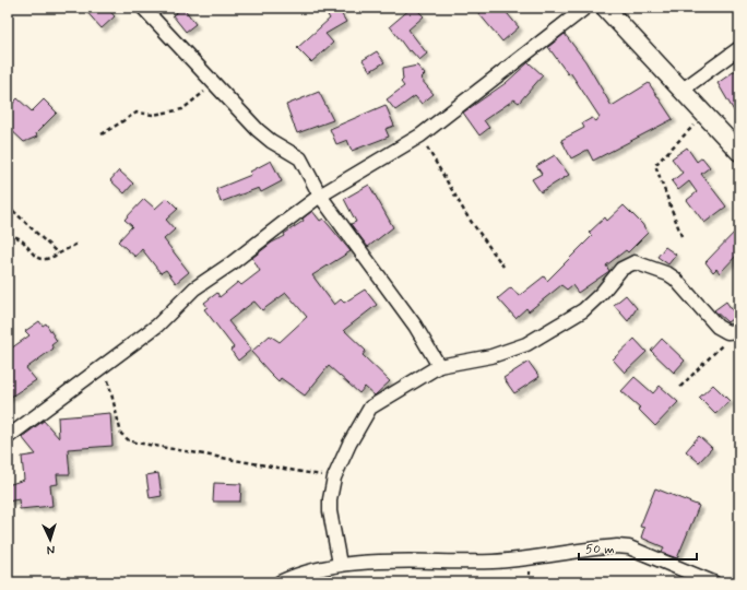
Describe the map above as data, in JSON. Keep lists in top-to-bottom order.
{
  "scale_bar": "50 m",
  "north": "bottom"
}
